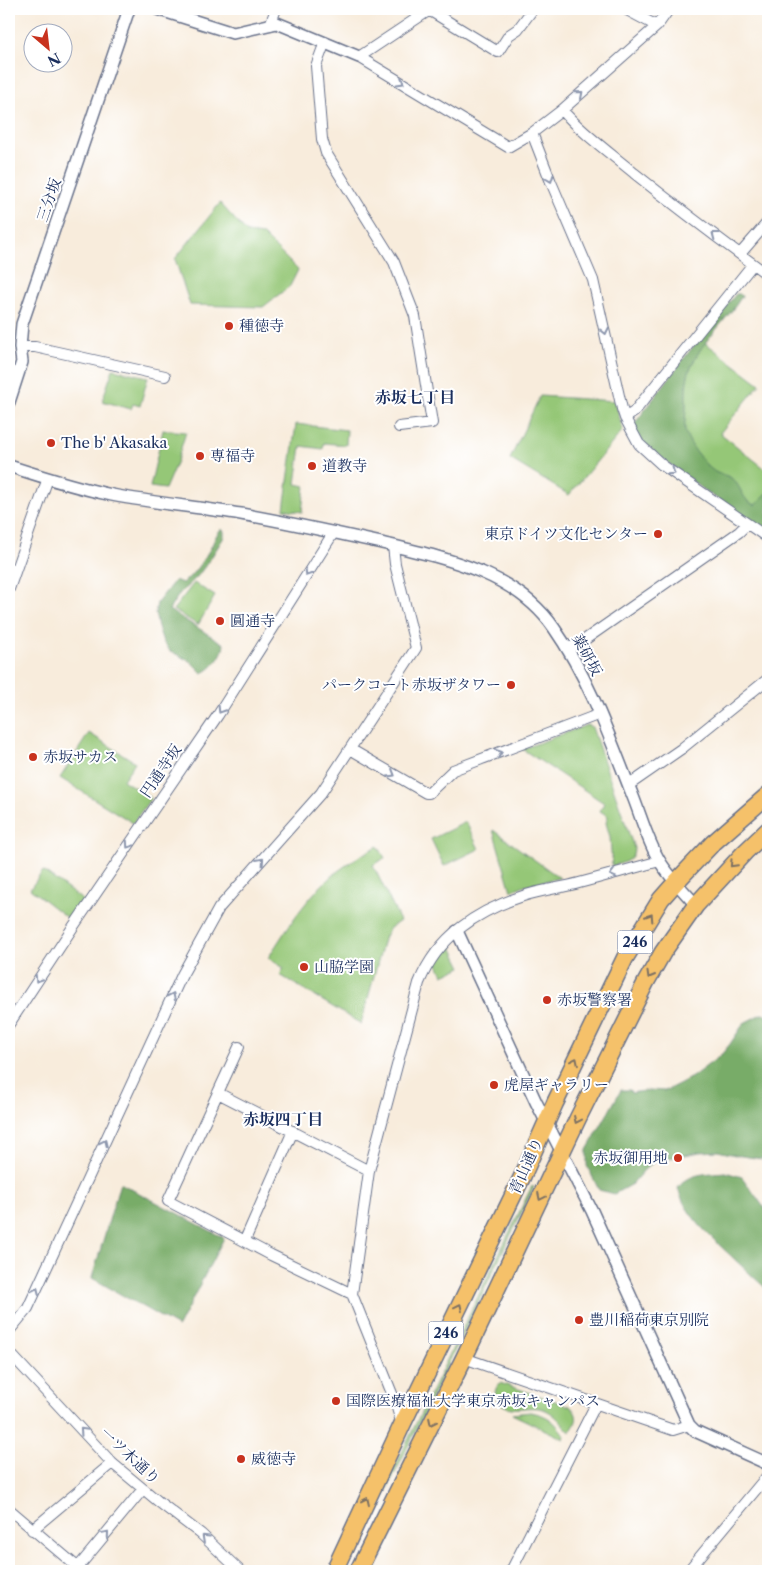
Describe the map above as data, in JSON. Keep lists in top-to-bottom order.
{
  "streets": {
    "highway": ["246", "青山通り"],
    "street": [
      "三分坂",
      "薬研坂",
      "円通寺坂",
      "一ツ木通り"
    ]
  },
  "crossings": [
    ["薬研坂", "円通寺坂"],
    ["薬研坂", "青山通り"]
  ],
  "one_way": ["円通寺坂", "一ツ木通り"],
  "districts": ["赤坂七丁目", "赤坂四丁目"],
  "places": [
    "種徳寺",
    "The b' Akasaka",
    "専福寺",
    "道教寺",
    "東京ドイツ文化センター",
    "圓通寺",
    "パークコート赤坂ザタワー",
    "赤坂サカス",
    "山脇学園",
    "赤坂警察署",
    "虎屋ギャラリー",
    "赤坂御用地",
    "豊川稲荷東京別院",
    "国際医療福祉大学東京赤坂キャンパス",
    "威徳寺"
  ],
  "north": "bottom right"
}
